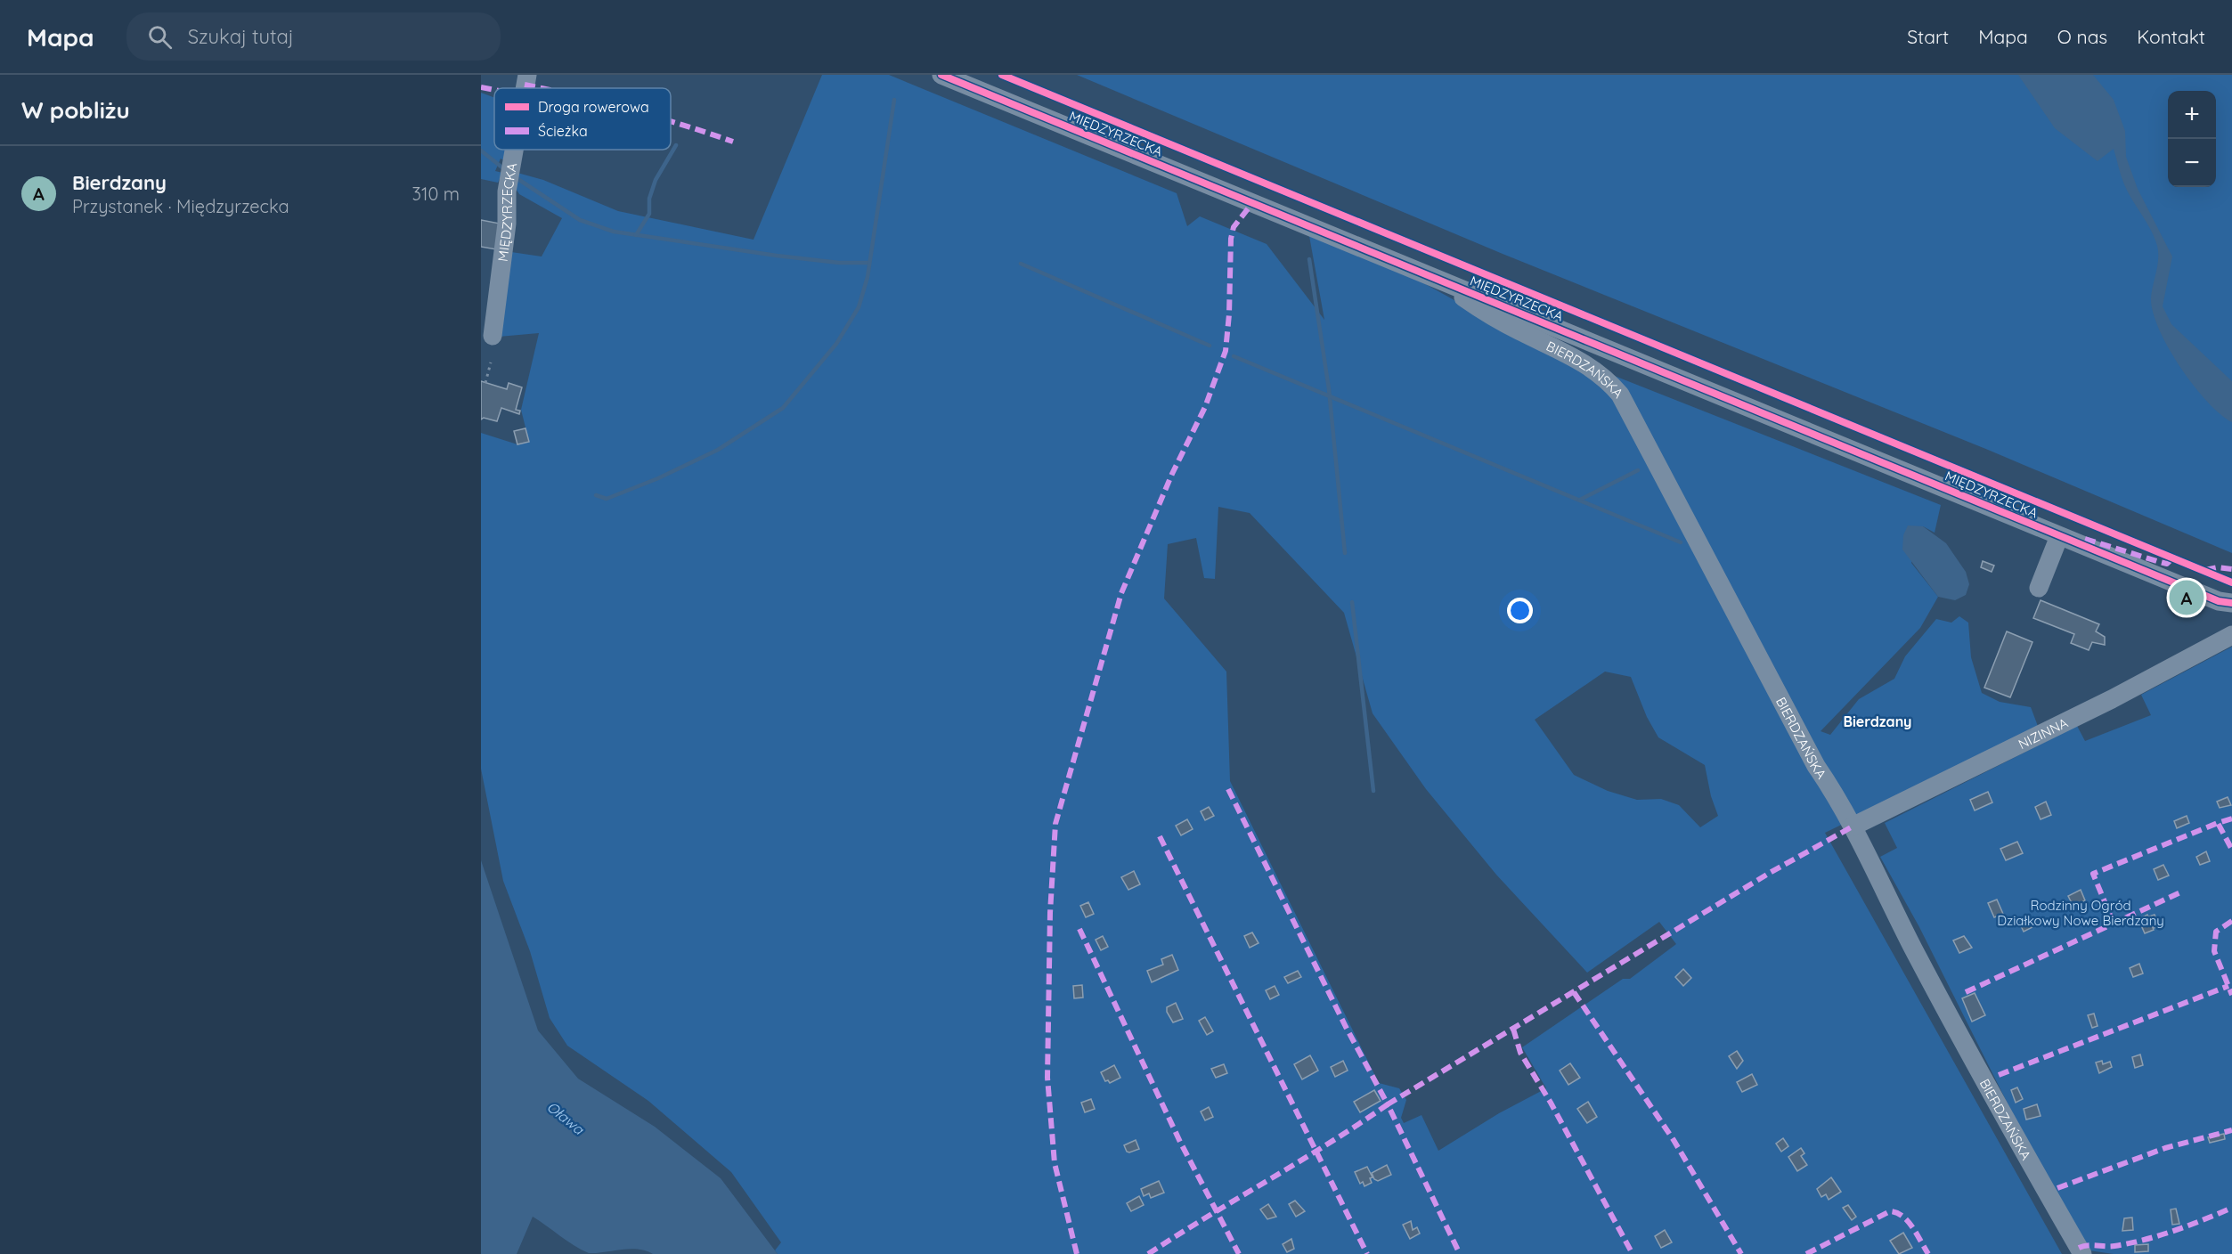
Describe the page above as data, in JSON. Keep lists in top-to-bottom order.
{
  "streets": {
    "street": ["MIĘDZYRZECKA", "BIERDZAŃSKA", "NIZINNA"]
  },
  "crossings": [
    ["MIĘDZYRZECKA", "BIERDZAŃSKA"],
    ["BIERDZAŃSKA", "NIZINNA"]
  ],
  "districts": ["Bierdzany"],
  "water": ["Oława"],
  "parks": ["Rodzinny Ogród Działkowy Nowe Bierdzany"],
  "legend": ["Droga rowerowa", "Ścieżka"],
  "page": {
    "header": "Mapa",
    "search": "Szukaj tutaj",
    "nav": [
      "Start",
      "Mapa",
      "O nas",
      "Kontakt"
    ],
    "heading": "W pobliżu",
    "map_buttons": ["+", "−"],
    "list": [
      {
        "mark": "A",
        "name": "Bierdzany",
        "note": "Przystanek · Międzyrzecka",
        "value": "310 m"
      }
    ],
    "pins": "A"
  }
}
